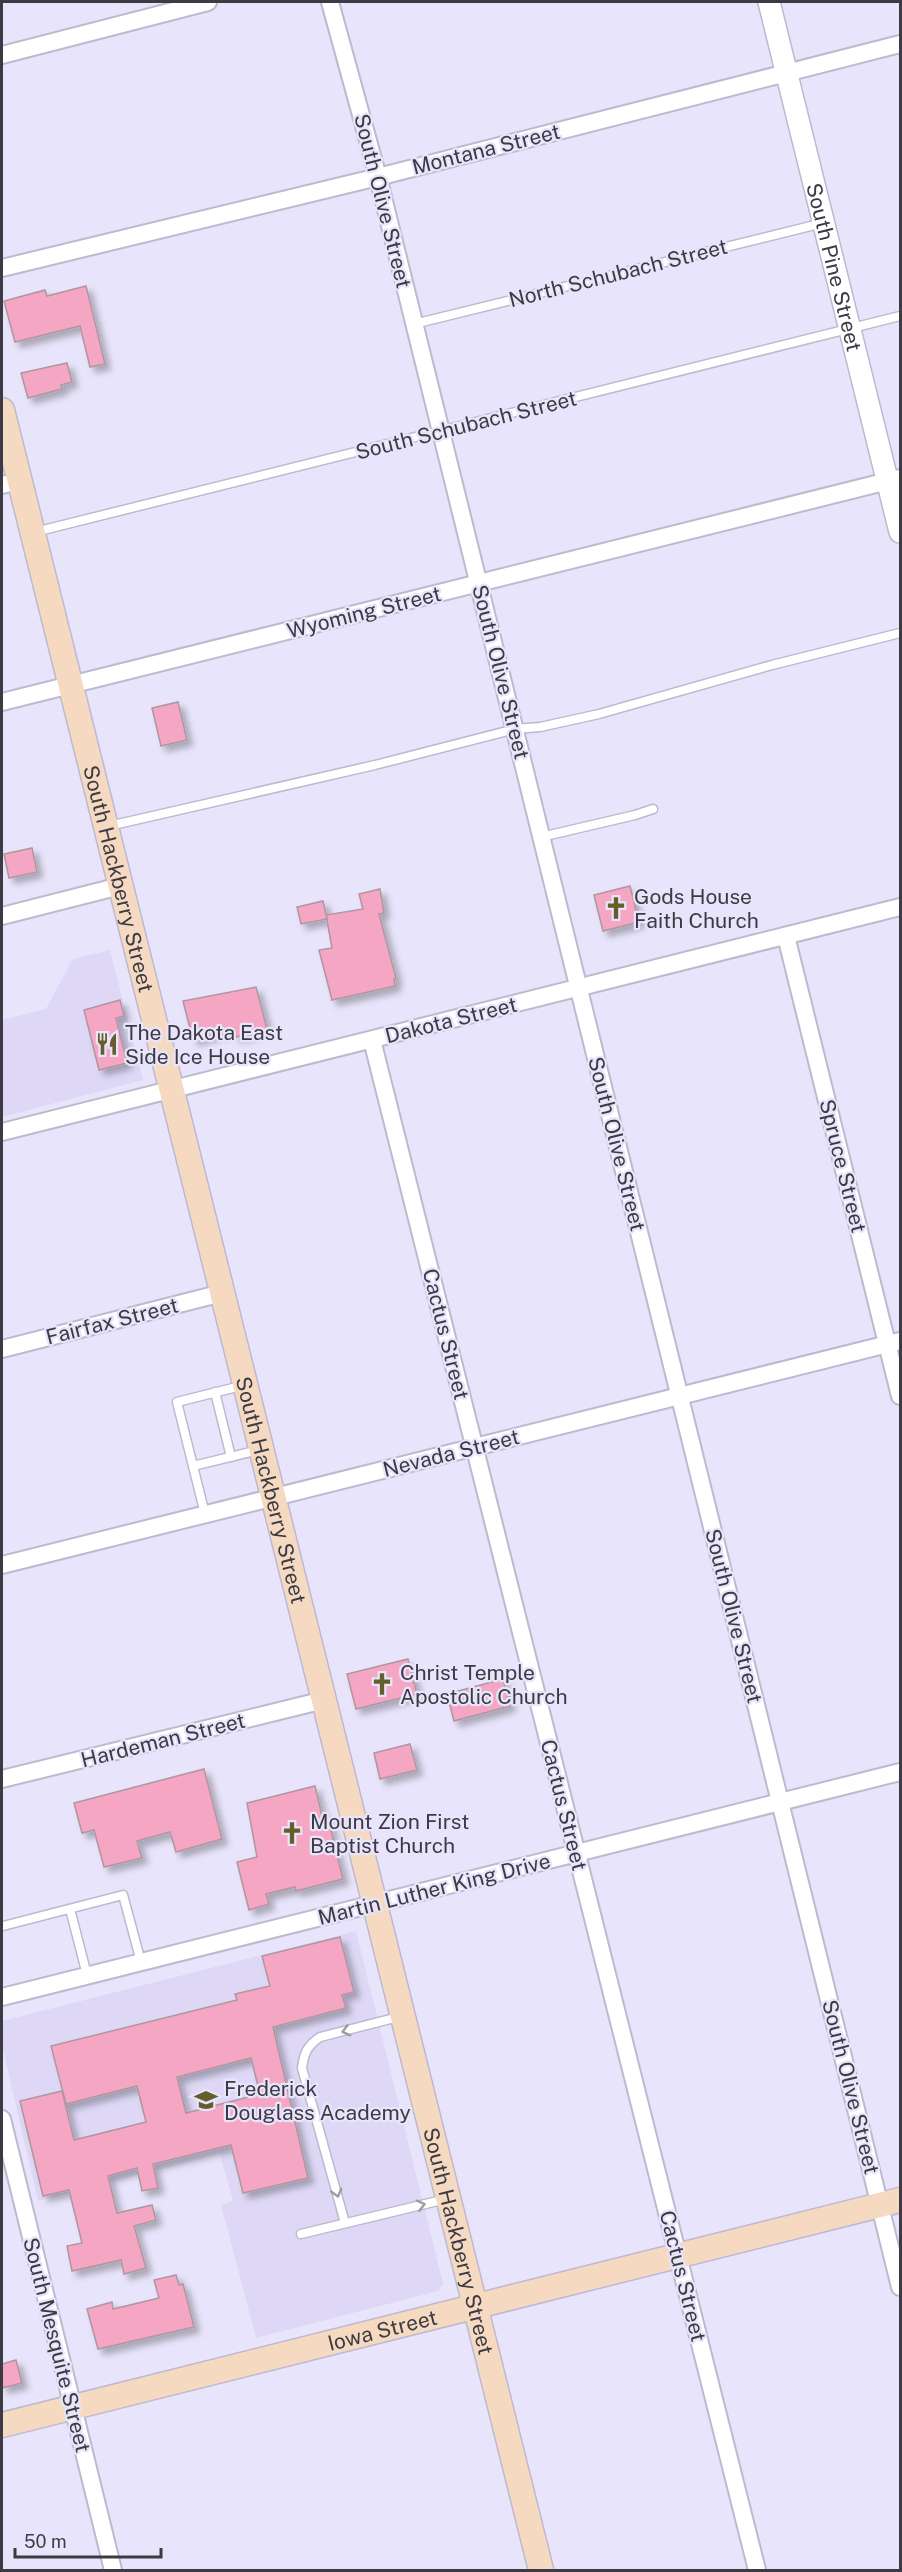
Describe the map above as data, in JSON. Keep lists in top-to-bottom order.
{
  "streets": {
    "main road": ["South Hackberry Street", "Iowa Street"],
    "street": [
      "Montana Street",
      "South Olive Street",
      "South Pine Street",
      "Wyoming Street",
      "Dakota Street",
      "Spruce Street",
      "Fairfax Street",
      "Cactus Street",
      "Nevada Street",
      "Hardeman Street",
      "Martin Luther King Drive",
      "South Mesquite Street"
    ],
    "lane": ["North Schubach Street", "South Schubach Street"]
  },
  "crossings": [
    ["Montana Street", "South Olive Street"],
    ["Montana Street", "South Pine Street"],
    ["South Olive Street", "North Schubach Street"],
    ["South Olive Street", "South Schubach Street"],
    ["South Olive Street", "Wyoming Street"],
    ["South Olive Street", "Dakota Street"],
    ["South Olive Street", "Nevada Street"],
    ["South Olive Street", "Martin Luther King Drive"],
    ["South Olive Street", "Iowa Street"],
    ["South Pine Street", "North Schubach Street"],
    ["South Pine Street", "South Schubach Street"],
    ["South Pine Street", "Wyoming Street"],
    ["South Schubach Street", "South Hackberry Street"],
    ["Wyoming Street", "South Hackberry Street"],
    ["South Hackberry Street", "Dakota Street"],
    ["South Hackberry Street", "Fairfax Street"],
    ["South Hackberry Street", "Nevada Street"],
    ["South Hackberry Street", "Hardeman Street"],
    ["South Hackberry Street", "Martin Luther King Drive"],
    ["South Hackberry Street", "Iowa Street"],
    ["Dakota Street", "Spruce Street"],
    ["Dakota Street", "Cactus Street"],
    ["Spruce Street", "Nevada Street"],
    ["Cactus Street", "Nevada Street"],
    ["Cactus Street", "Martin Luther King Drive"],
    ["Cactus Street", "Iowa Street"],
    ["Iowa Street", "South Mesquite Street"]
  ],
  "places": {
    "church": ["Gods House Faith Church", "Christ Temple Apostolic Church", "Mount Zion First Baptist Church"],
    "restaurant": ["The Dakota East Side Ice House"],
    "school or university": ["Frederick Douglass Academy"]
  },
  "scale_bar": "50 m"
}
